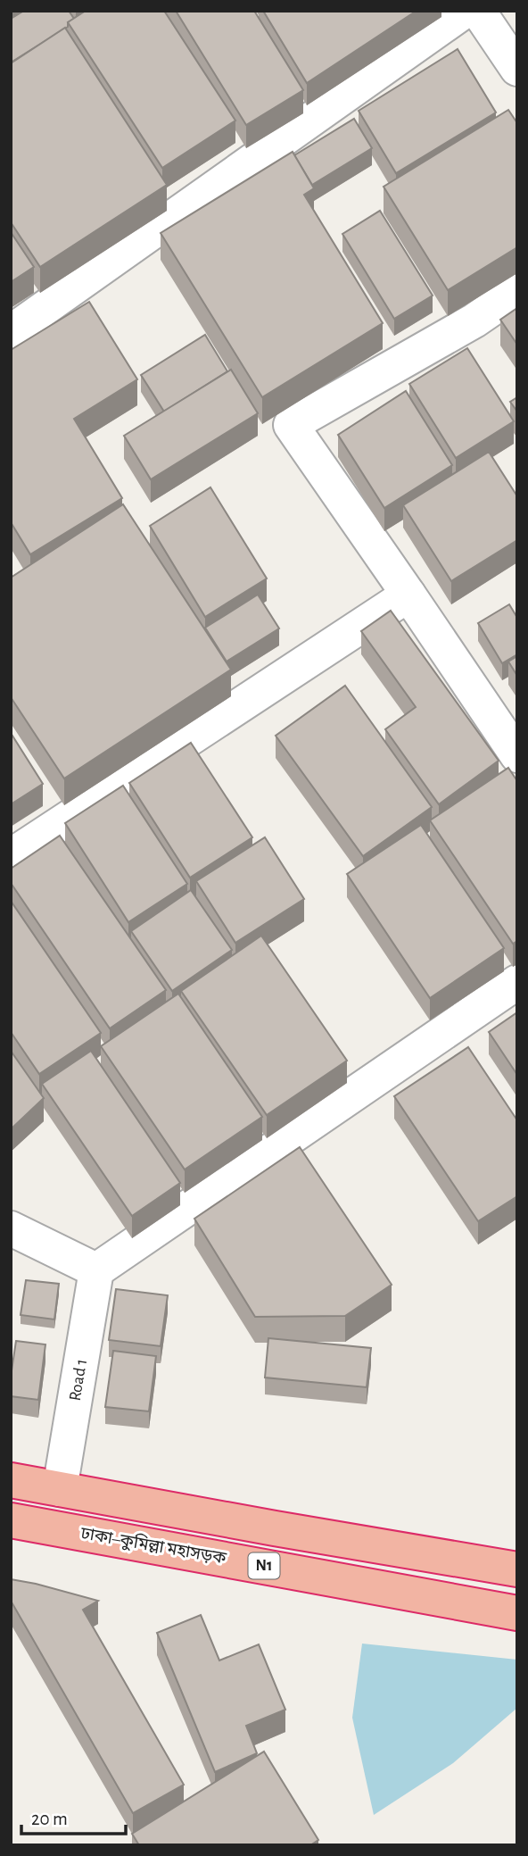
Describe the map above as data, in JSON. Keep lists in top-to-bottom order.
{
  "streets": {
    "highway": ["ঢাকা–কুমিল্লা মহাসড়ক", "N1"],
    "street": ["Road 1"]
  },
  "crossings": [
    ["Road 1", "N1"]
  ],
  "scale_bar": "20 m"
}
